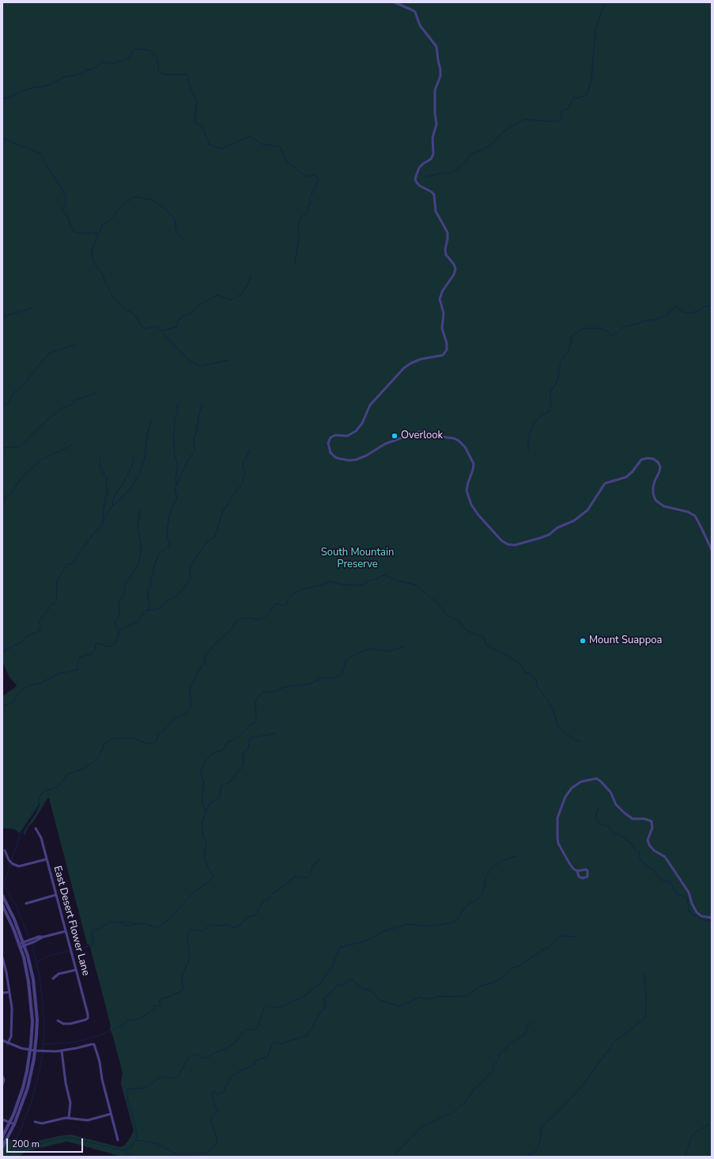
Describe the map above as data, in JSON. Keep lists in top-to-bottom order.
{
  "streets": {
    "street": ["East Desert Flower Lane"]
  },
  "parks": ["South Mountain Preserve"],
  "places": ["Overlook", "Mount Suappoa"],
  "scale_bar": "200 m"
}
